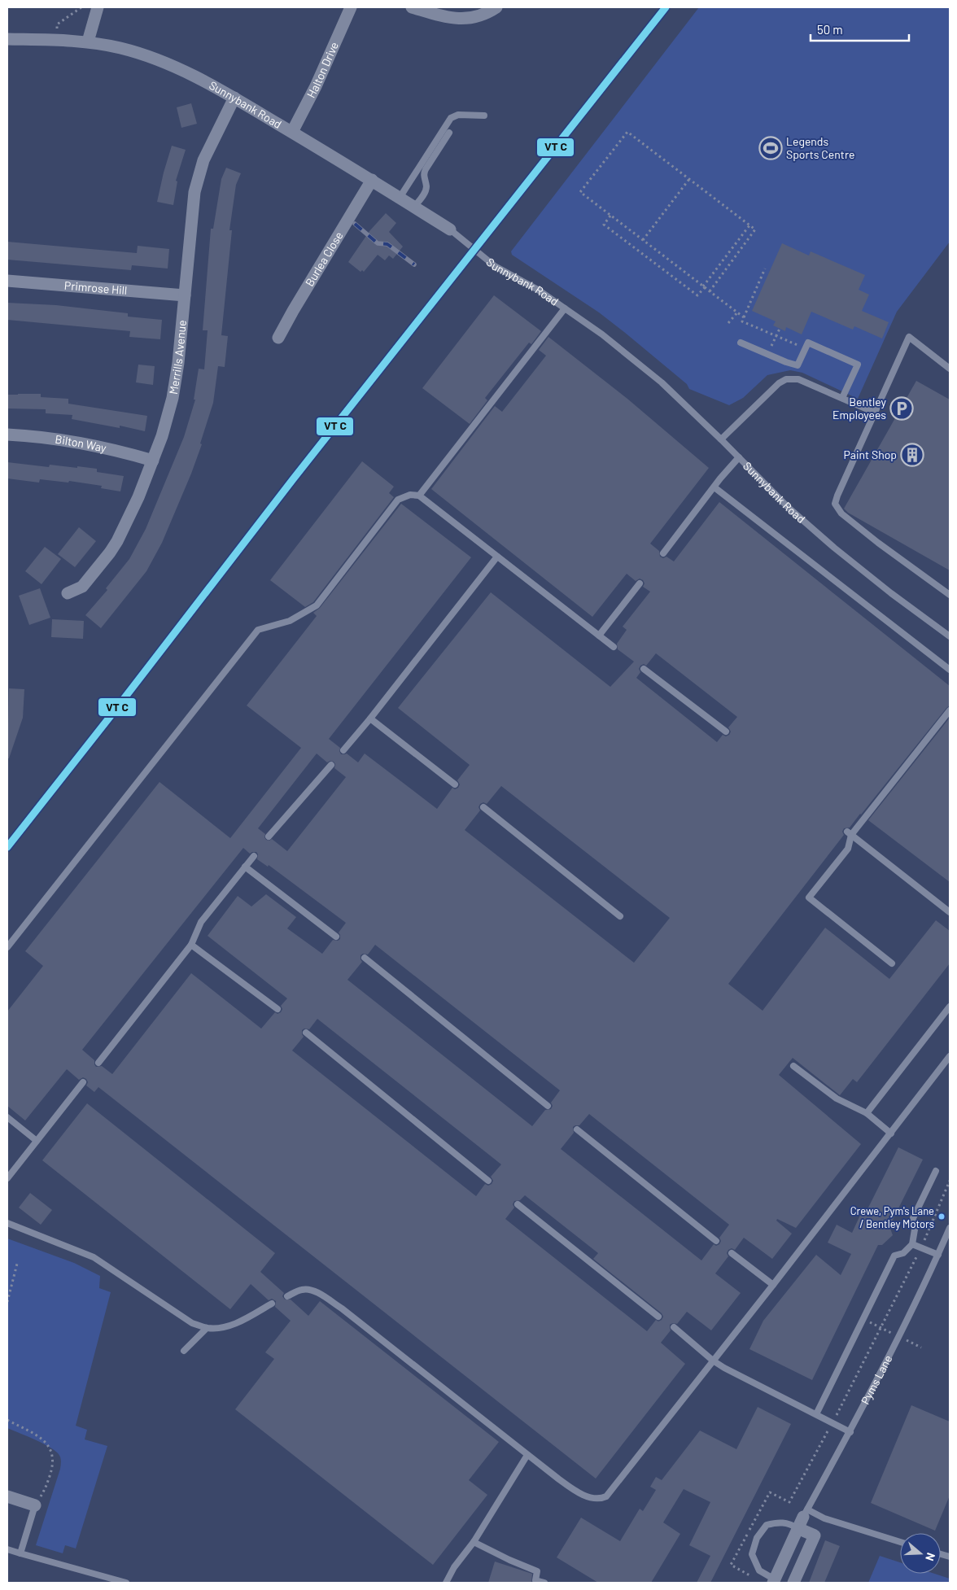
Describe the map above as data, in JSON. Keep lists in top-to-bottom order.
{
  "streets": {
    "street": [
      "Halton Drive",
      "Sunnybank Road",
      "Burlea Close",
      "Primrose Hill",
      "Merrills Avenue",
      "Bilton Way",
      "Pyms Lane"
    ]
  },
  "crossings": [
    ["Halton Drive", "Sunnybank Road"],
    ["Sunnybank Road", "Burlea Close"],
    ["Sunnybank Road", "Merrills Avenue"],
    ["Primrose Hill", "Merrills Avenue"],
    ["Merrills Avenue", "Bilton Way"]
  ],
  "places": {
    "sports": ["Legends Sports Centre"],
    "parking": ["Bentley Employees"],
    "building": ["Paint Shop"],
    "other": ["Crewe, Pym's Lane / Bentley Motors"]
  },
  "scale_bar": "50 m",
  "north": "right"
}
